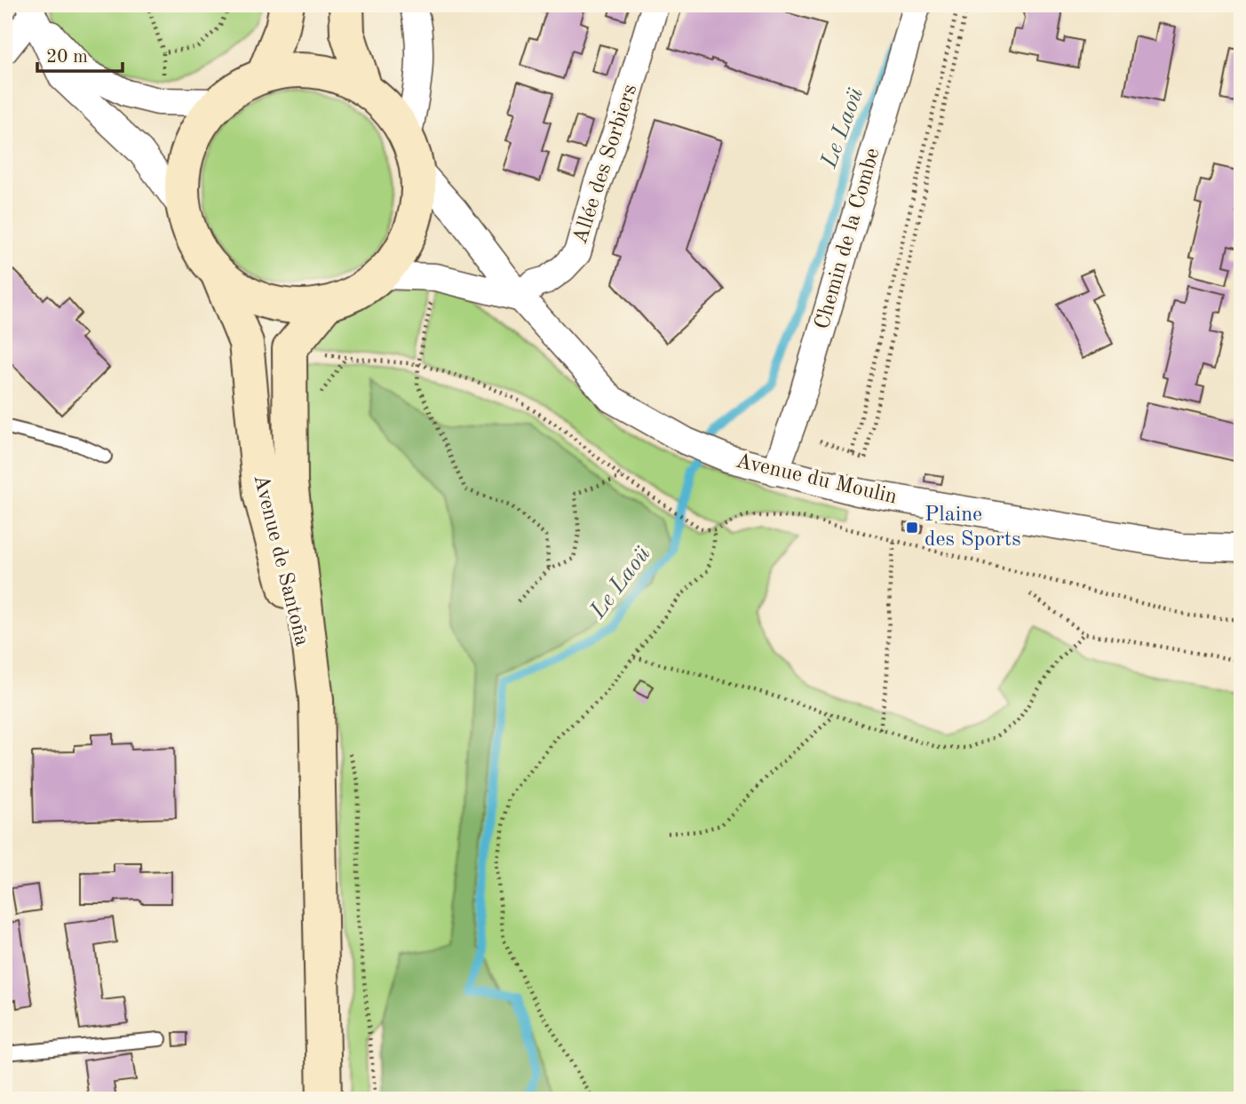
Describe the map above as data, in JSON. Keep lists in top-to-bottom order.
{
  "streets": {
    "main road": ["Avenue de Santoña"],
    "street": ["Allée des Sorbiers", "Chemin de la Combe", "Avenue du Moulin"]
  },
  "crossings": [
    ["Allée des Sorbiers", "Avenue du Moulin"],
    ["Chemin de la Combe", "Avenue du Moulin"]
  ],
  "water": ["Le Laoü"],
  "places": {
    "transit": ["Plaine des Sports"]
  },
  "scale_bar": "20 m"
}
